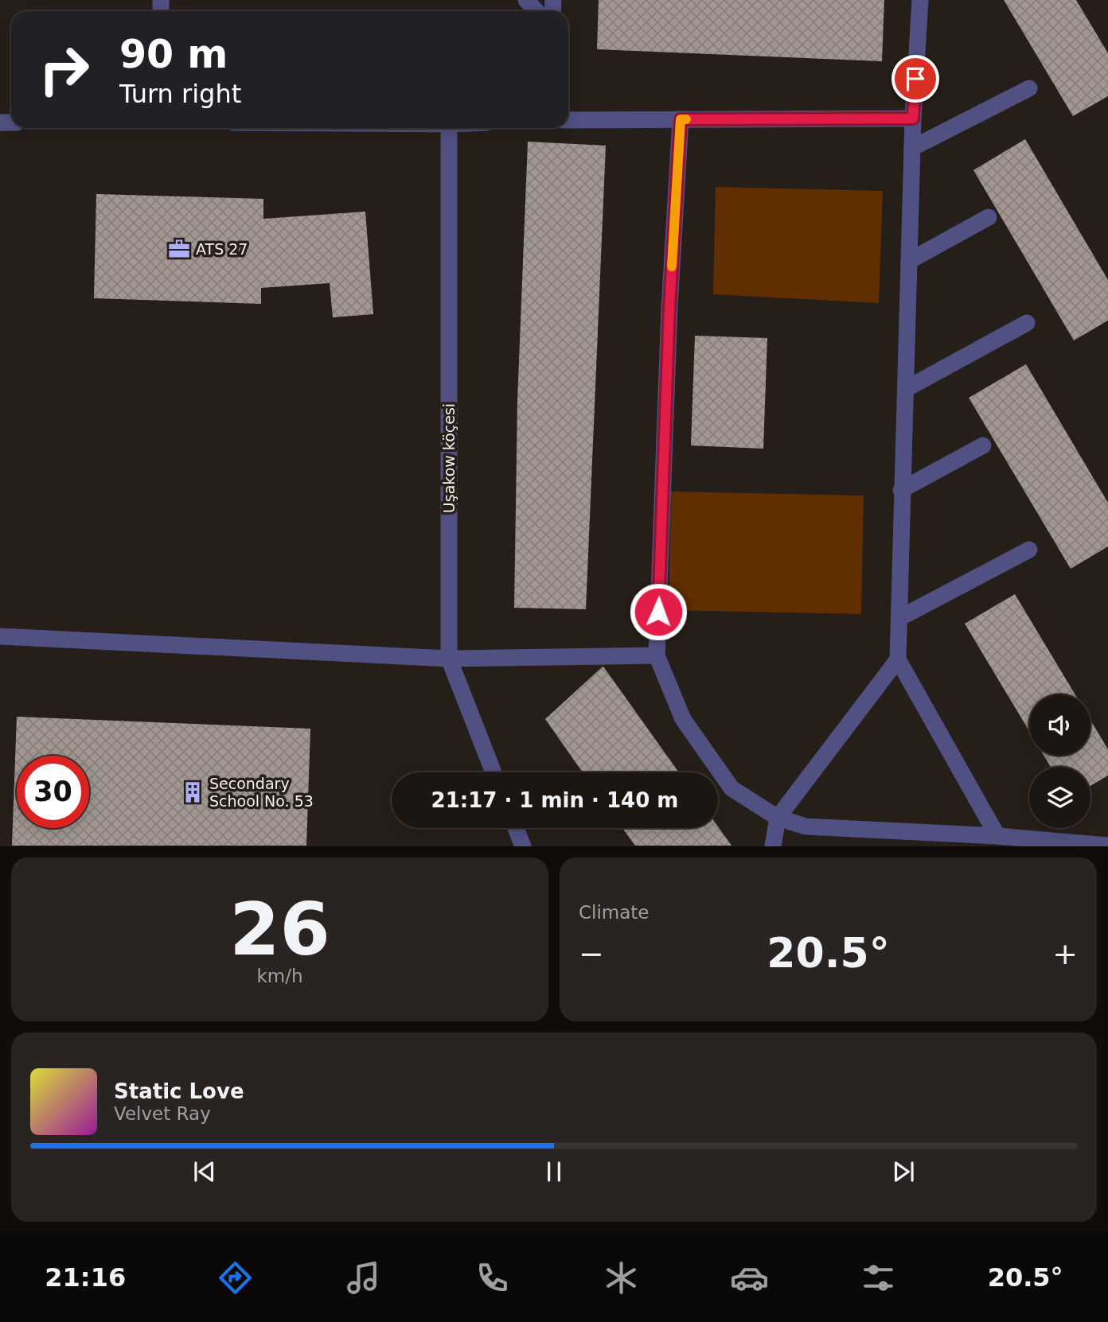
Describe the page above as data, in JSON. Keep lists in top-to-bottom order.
{
  "streets": {
    "street": ["Uşakow köçesi"]
  },
  "places": {
    "office": ["ATS 27"],
    "building": ["Secondary School No. 53"]
  },
  "page": {
    "turn": ["90 m", "Turn right"],
    "limit": "30",
    "trip": "21:17 · 1 min · 140 m",
    "tile": [
      ["26", "km/h"],
      "Climate"
    ],
    "heat": ["−", "20.5°", "+"],
    "song": ["Static Love", "Velvet Ray"],
    "tabs": ["21:16", "20.5°"]
  }
}
